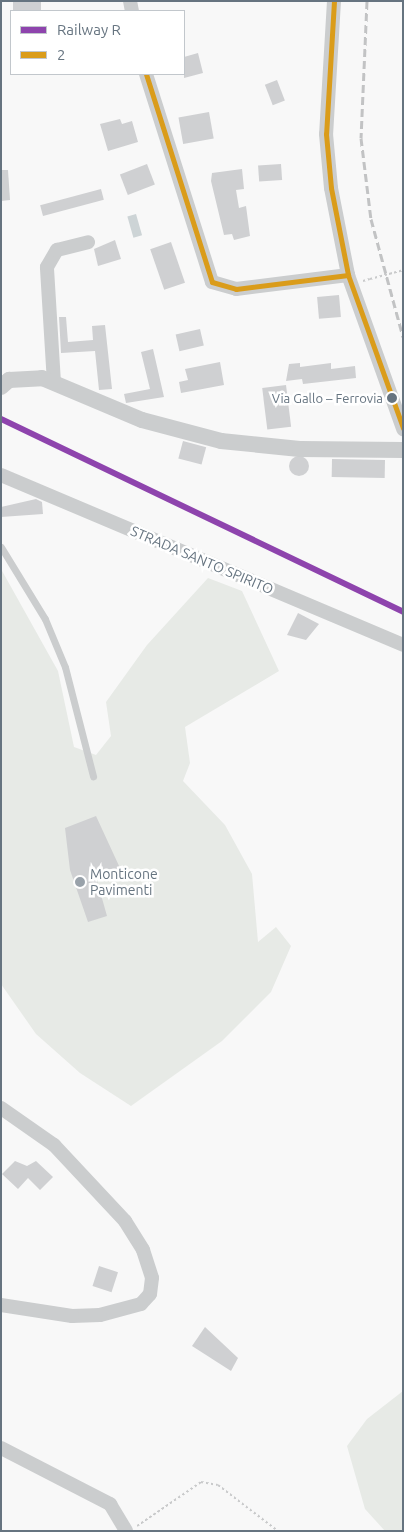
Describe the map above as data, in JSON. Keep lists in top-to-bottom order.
{
  "streets": {
    "street": ["STRADA SANTO SPIRITO"]
  },
  "places": ["Via Gallo – Ferrovia", "Monticone Pavimenti"],
  "lines": ["transit line 2", "rail line R"],
  "legend": ["Railway R", "2"]
}
